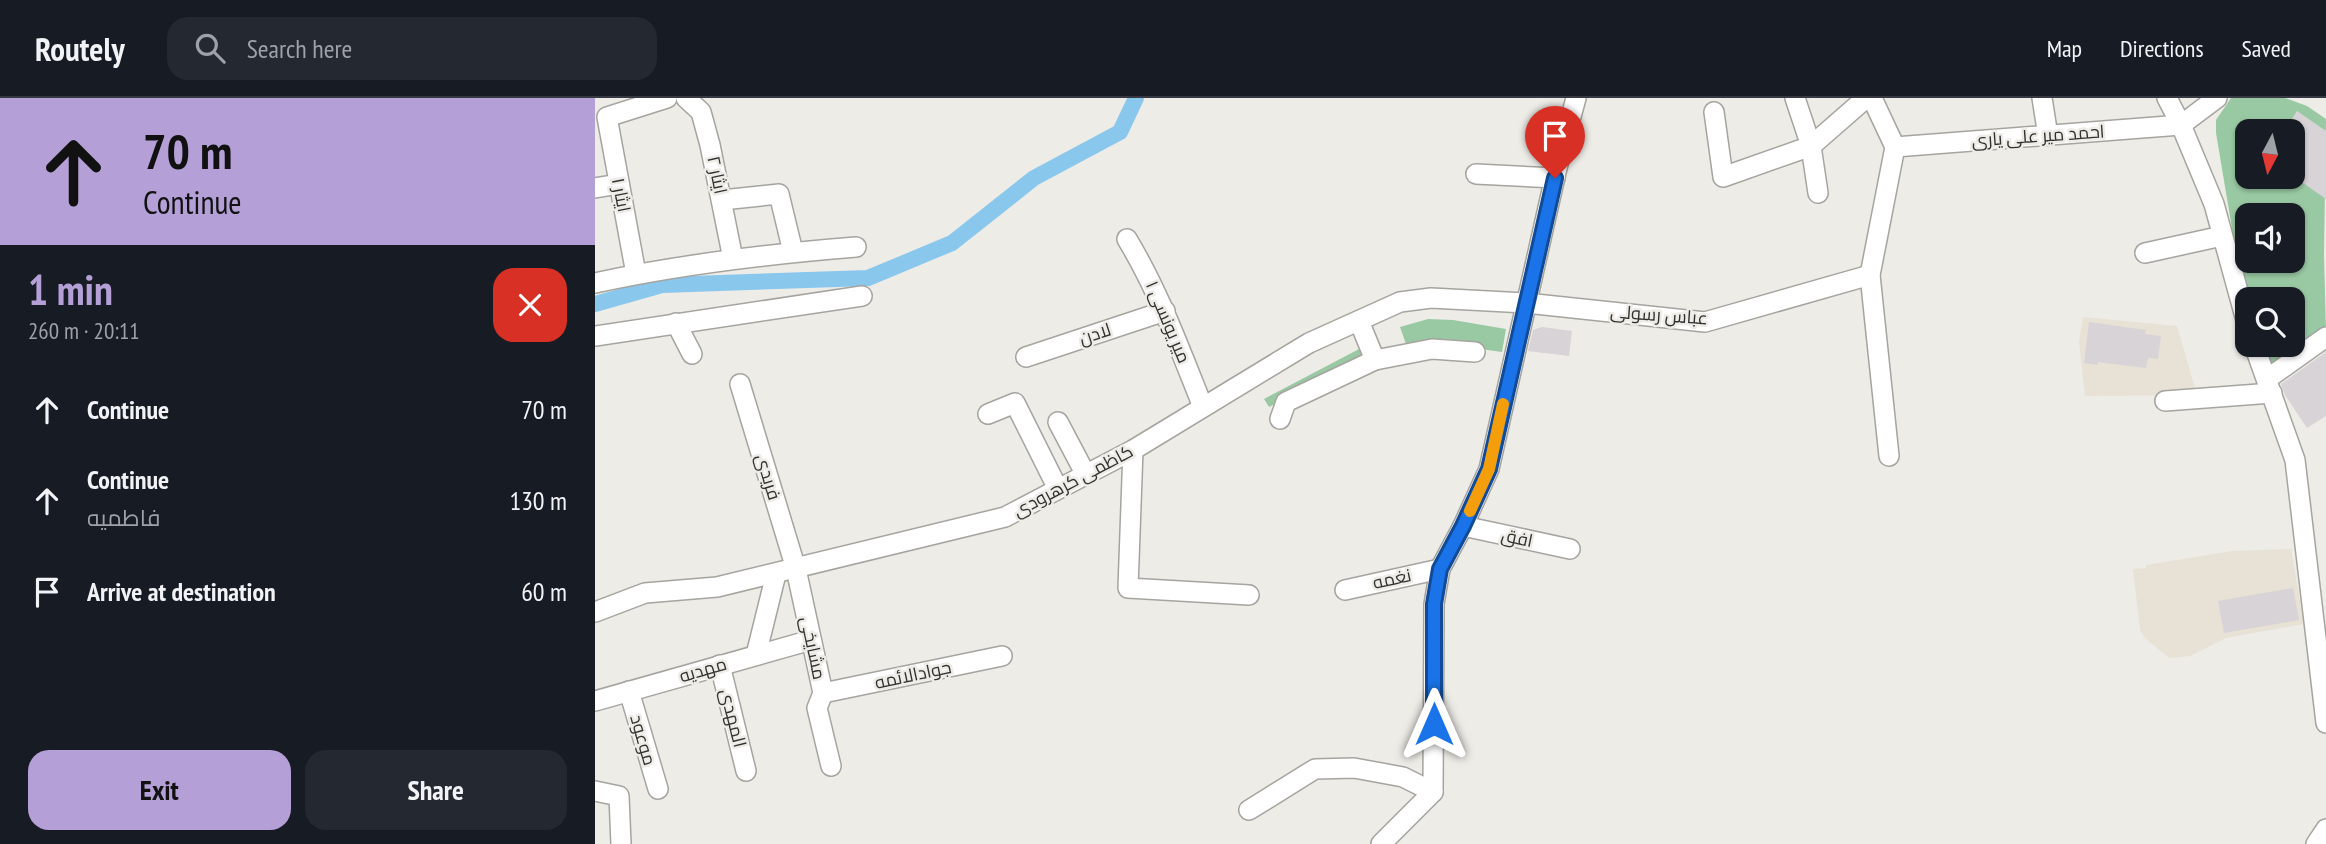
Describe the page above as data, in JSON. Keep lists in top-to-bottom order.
{
  "streets": {
    "street": [
      "احمد میر علی یاری",
      "ایثار ۲",
      "ایثار ۱",
      "عباس رسولی",
      "میر یونسی ۱",
      "لادن",
      "فریدی",
      "کاظمی کرهرودی",
      "افق",
      "نغمه",
      "مشایخی",
      "مهدیه",
      "جوادالائمه",
      "المهدی",
      "موعود"
    ]
  },
  "crossings": [
    ["عباس رسولی", "کاظمی کرهرودی"],
    ["میر یونسی ۱", "لادن"],
    ["میر یونسی ۱", "کاظمی کرهرودی"],
    ["فریدی", "کاظمی کرهرودی"],
    ["فریدی", "مشایخی"],
    ["کاظمی کرهرودی", "مشایخی"],
    ["مشایخی", "مهدیه"],
    ["مشایخی", "جوادالائمه"],
    ["مهدیه", "المهدی"],
    ["مهدیه", "موعود"]
  ],
  "north": "bottom",
  "page": {
    "header": "Routely",
    "search": "Search here",
    "nav": ["Map", "Directions", "Saved"],
    "turn": ["70 m", "Continue"],
    "heading": ["1 min", "260 m · 20:11"],
    "list": [
      {
        "name": "Continue",
        "value": "70 m"
      },
      {
        "name": "Continue",
        "note": "فاطمیه",
        "value": "130 m"
      },
      {
        "name": "Arrive at destination",
        "value": "60 m"
      }
    ],
    "buttons": ["Exit", "Share"]
  }
}
